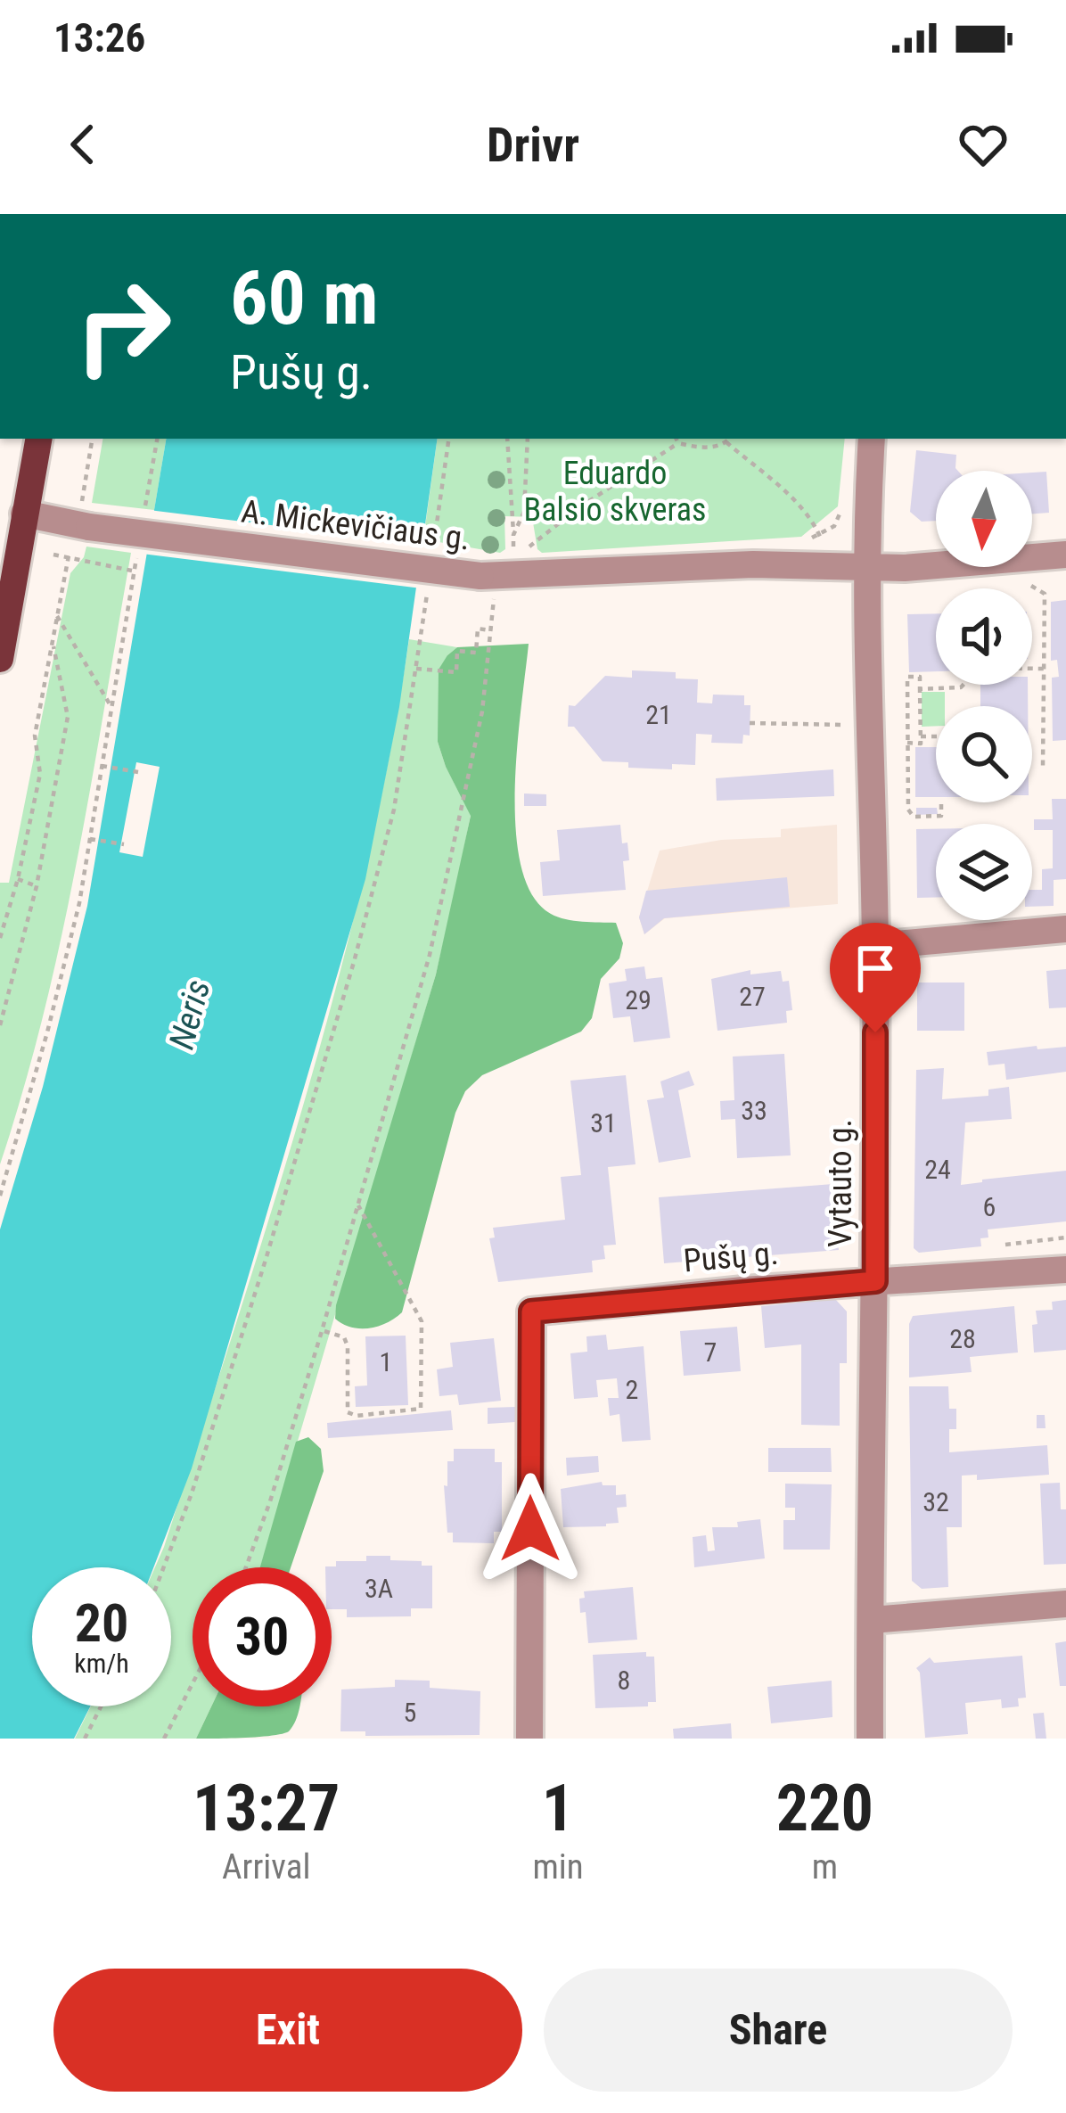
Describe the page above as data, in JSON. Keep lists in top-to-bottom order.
{
  "streets": {
    "street": ["A. Mickevičiaus g.", "Vytauto g.", "Pušų g."]
  },
  "crossings": [
    ["A. Mickevičiaus g.", "Vytauto g."],
    ["Vytauto g.", "Pušų g."]
  ],
  "water": ["Neris"],
  "parks": ["Eduardo Balsio skveras"],
  "house_numbers": [
    "21",
    "27",
    "29",
    "33",
    "31",
    "24",
    "6",
    "28",
    "7",
    "1",
    "2",
    "32",
    "3A",
    "8",
    "5"
  ],
  "north": "bottom",
  "page": {
    "status": "13:26",
    "header": "Drivr",
    "turn": ["60 m", "Pušų g."],
    "speed": "20 km/h",
    "limit": "30",
    "eta": [
      "13:27",
      "Arrival",
      "1",
      "min",
      "220",
      "m"
    ],
    "buttons": ["Exit", "Share"]
  }
}
